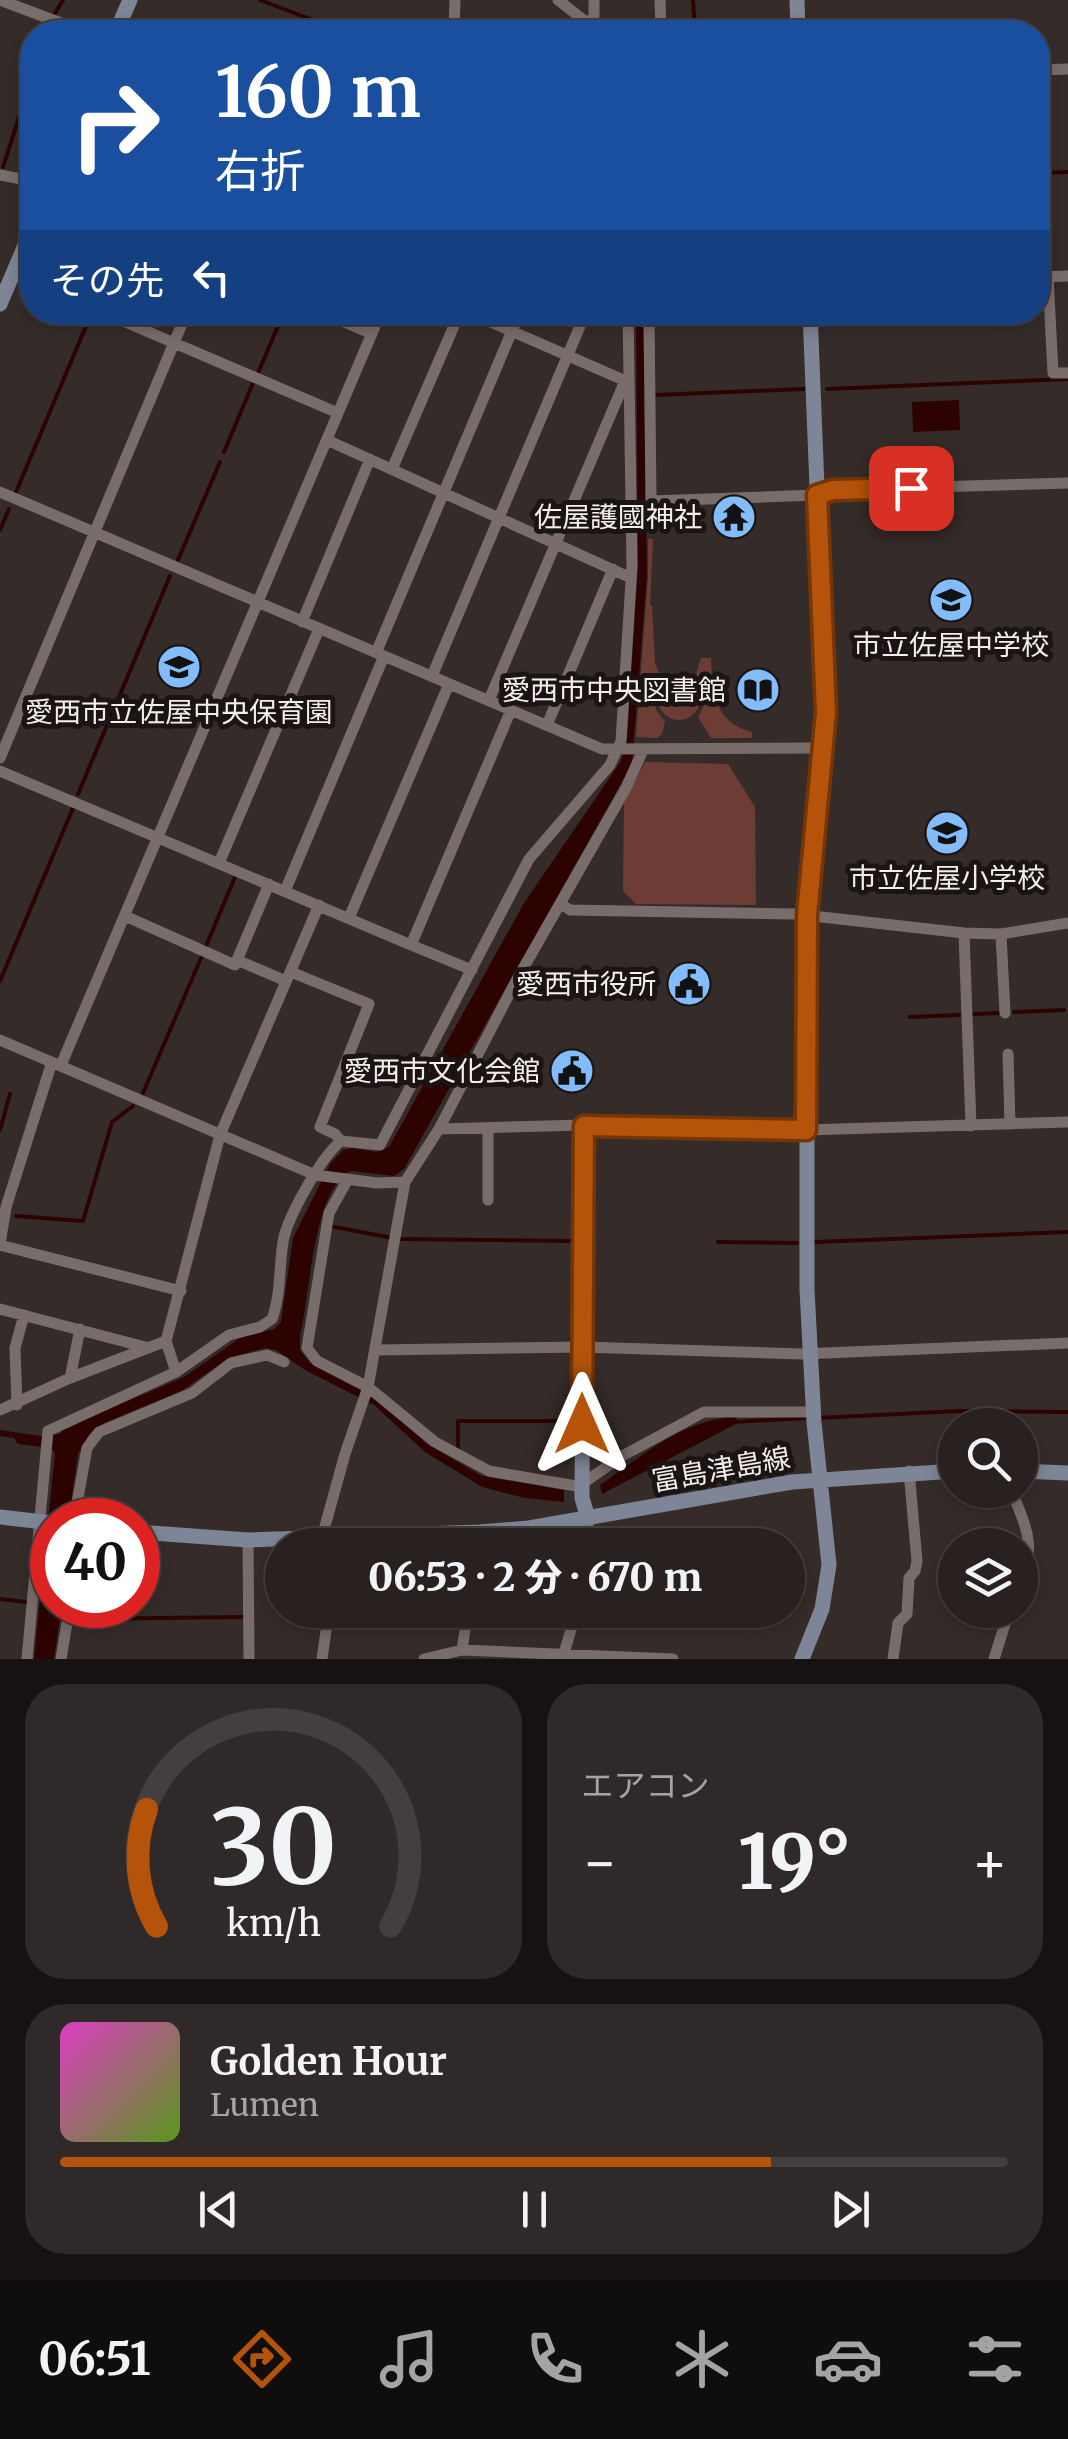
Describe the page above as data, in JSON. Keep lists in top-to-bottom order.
{
  "streets": {
    "street": ["富島津島線"]
  },
  "places": {
    "temple": ["佐屋護國神社"],
    "school or university": ["市立佐屋中学校", "愛西市立佐屋中央保育園", "市立佐屋小学校"],
    "library": ["愛西市中央図書館"],
    "public building": ["愛西市役所", "愛西市文化会館"]
  },
  "page": {
    "turn": ["160 m", "右折"],
    "then": "その先",
    "limit": "40",
    "trip": "06:53 · 2 分 · 670 m",
    "tile": "エアコン",
    "heat": ["−", "19°", "+"],
    "song": ["Golden Hour", "Lumen"],
    "tabs": "06:51",
    "gauge": ["30", "km/h"]
  }
}
